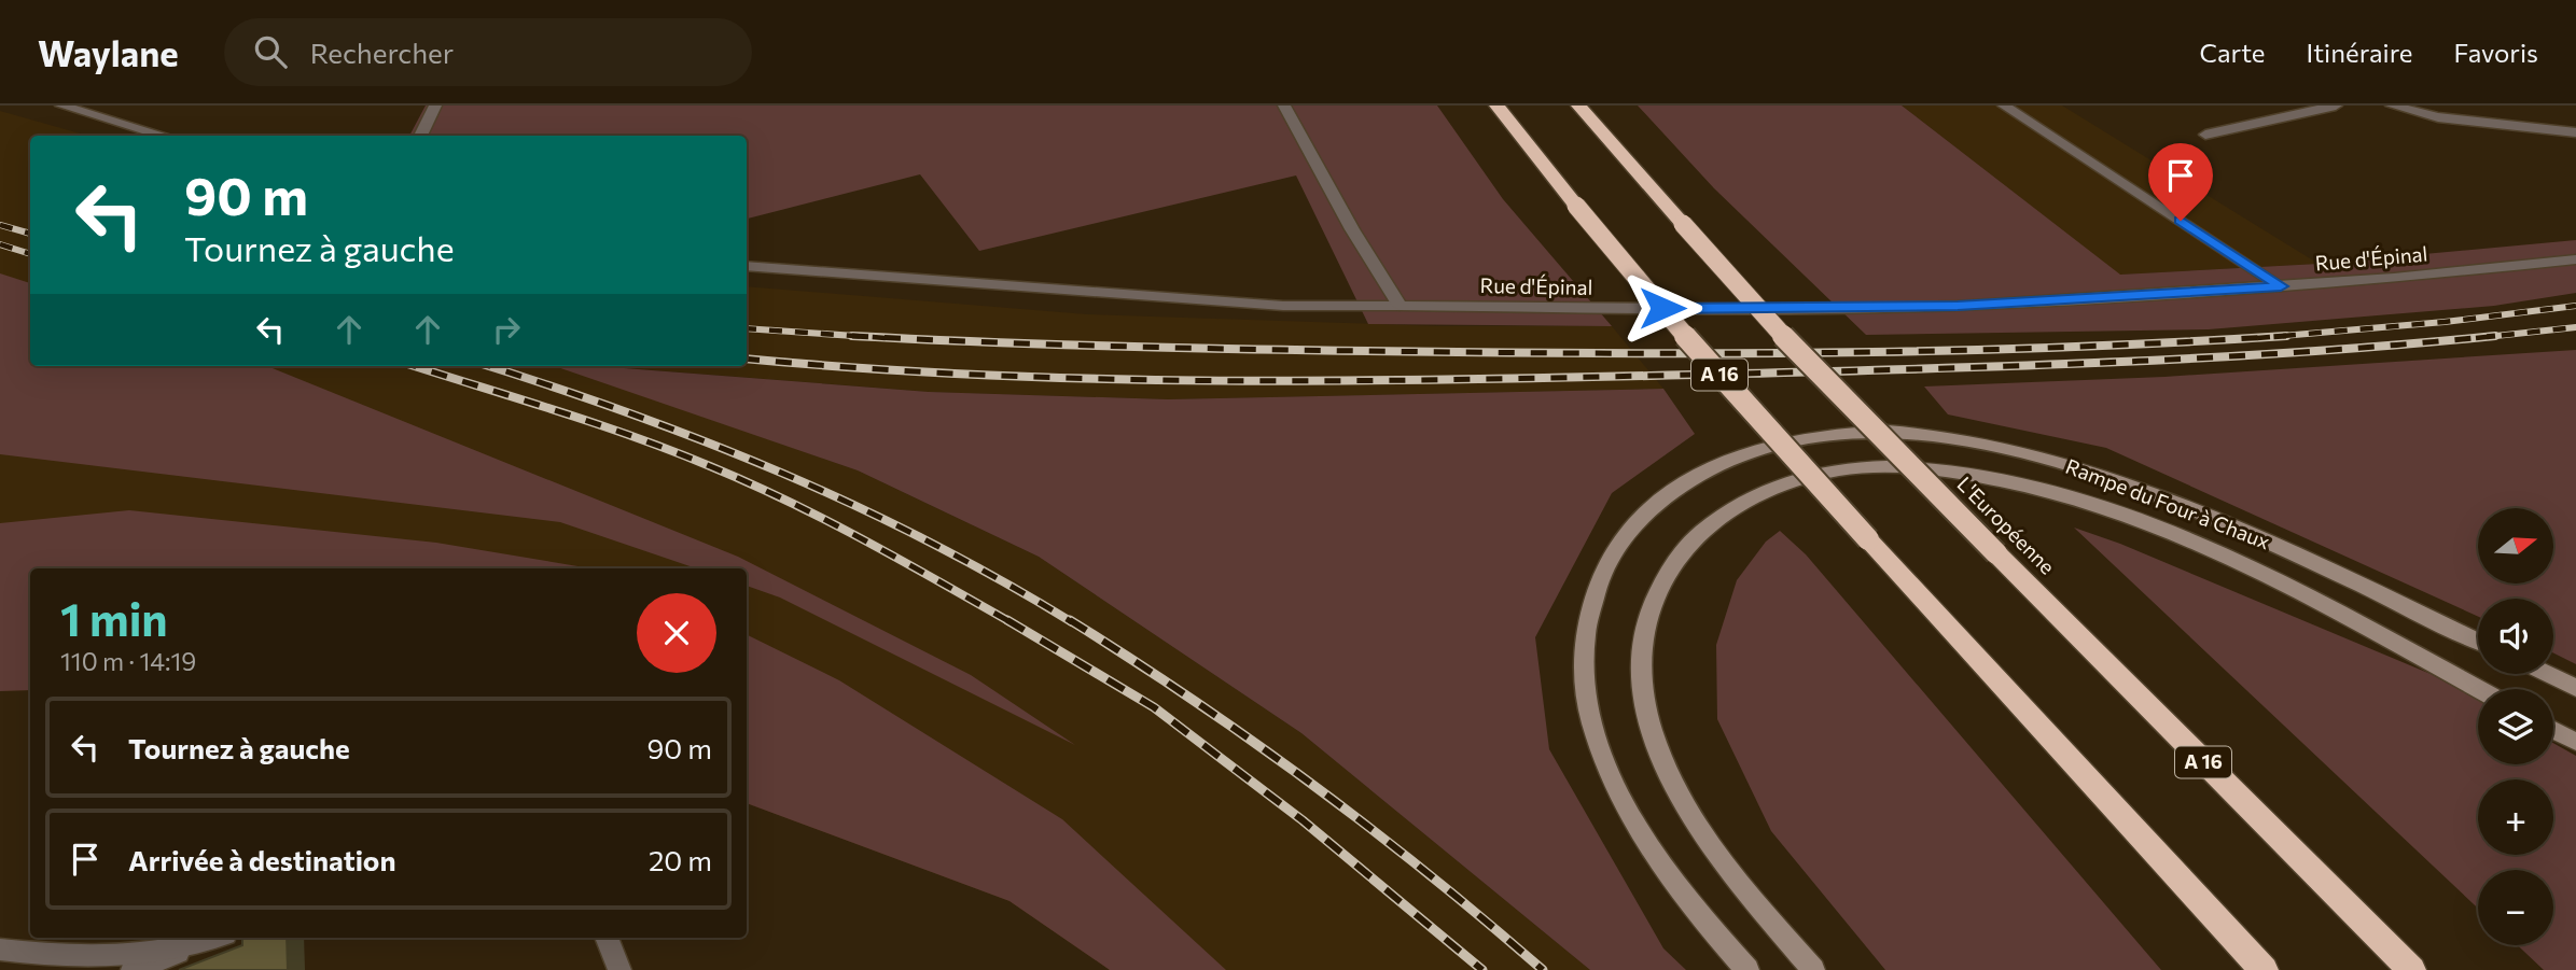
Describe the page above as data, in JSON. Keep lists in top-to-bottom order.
{
  "streets": {
    "highway": ["A 16", "L'Européenne"],
    "main road": ["Rampe du Four à Chaux"],
    "street": ["Rue d'Épinal"]
  },
  "north": "right",
  "page": {
    "header": "Waylane",
    "search": "Rechercher",
    "nav": ["Carte", "Itinéraire", "Favoris"],
    "turn": ["90 m", "Tournez à gauche"],
    "map_buttons": ["+", "−"],
    "heading": ["1 min", "110 m · 14:19"],
    "list": [
      {
        "name": "Tournez à gauche",
        "value": "90 m"
      },
      {
        "name": "Arrivée à destination",
        "value": "20 m"
      }
    ]
  }
}
